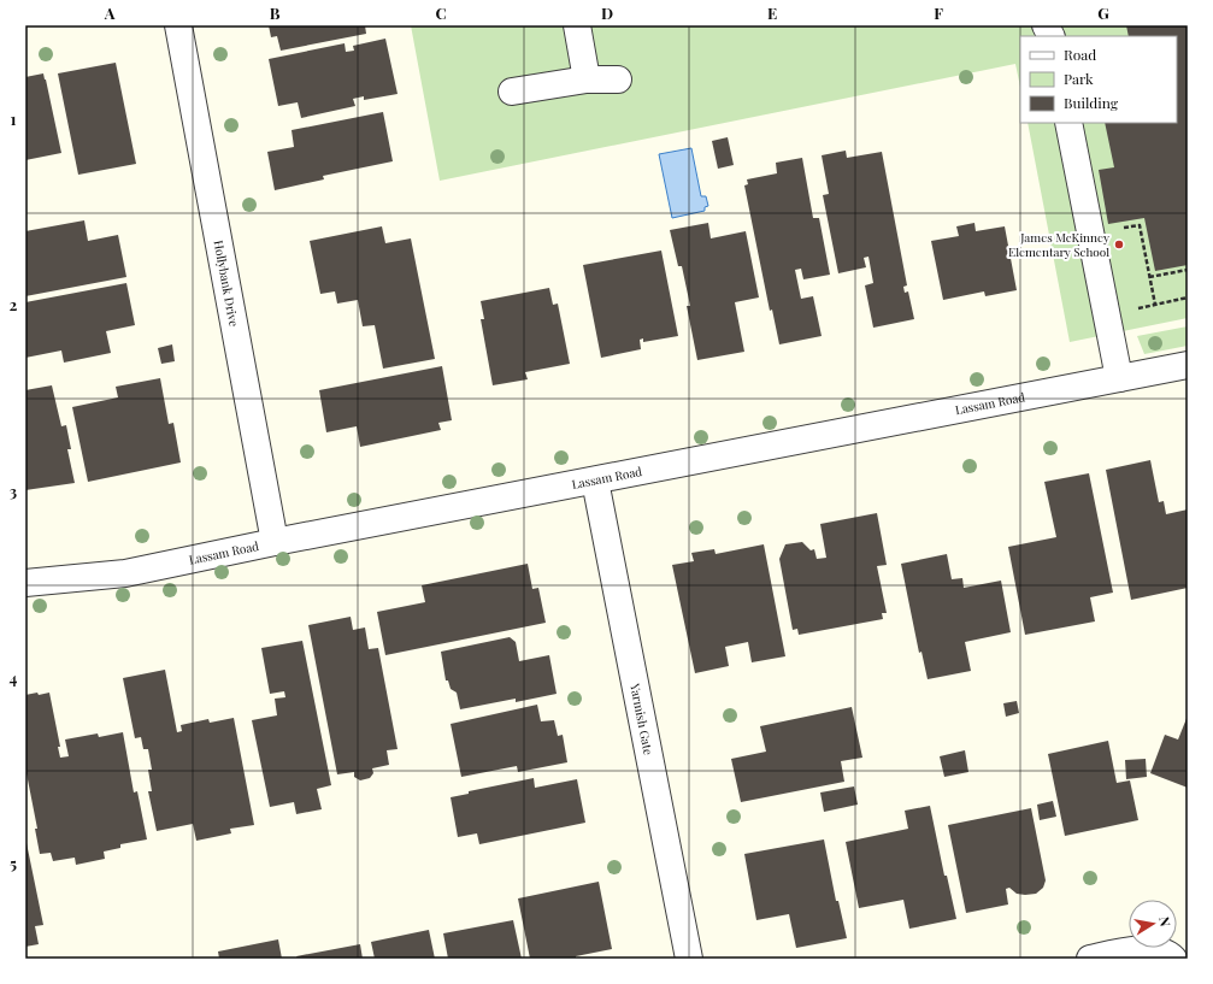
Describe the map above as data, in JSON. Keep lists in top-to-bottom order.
{
  "streets": {
    "street": ["Hollybank Drive", "Lassam Road", "Yarmish Gate"]
  },
  "crossings": [
    ["Hollybank Drive", "Lassam Road"],
    ["Lassam Road", "Yarmish Gate"]
  ],
  "places": ["James McKinney Elementary School"],
  "legend": ["Road", "Park", "Building"],
  "north": "right",
  "grid": {
    "columns": [
      "A",
      "B",
      "C",
      "D",
      "E",
      "F",
      "G"
    ],
    "rows": [
      "1",
      "2",
      "3",
      "4",
      "5"
    ]
  }
}
